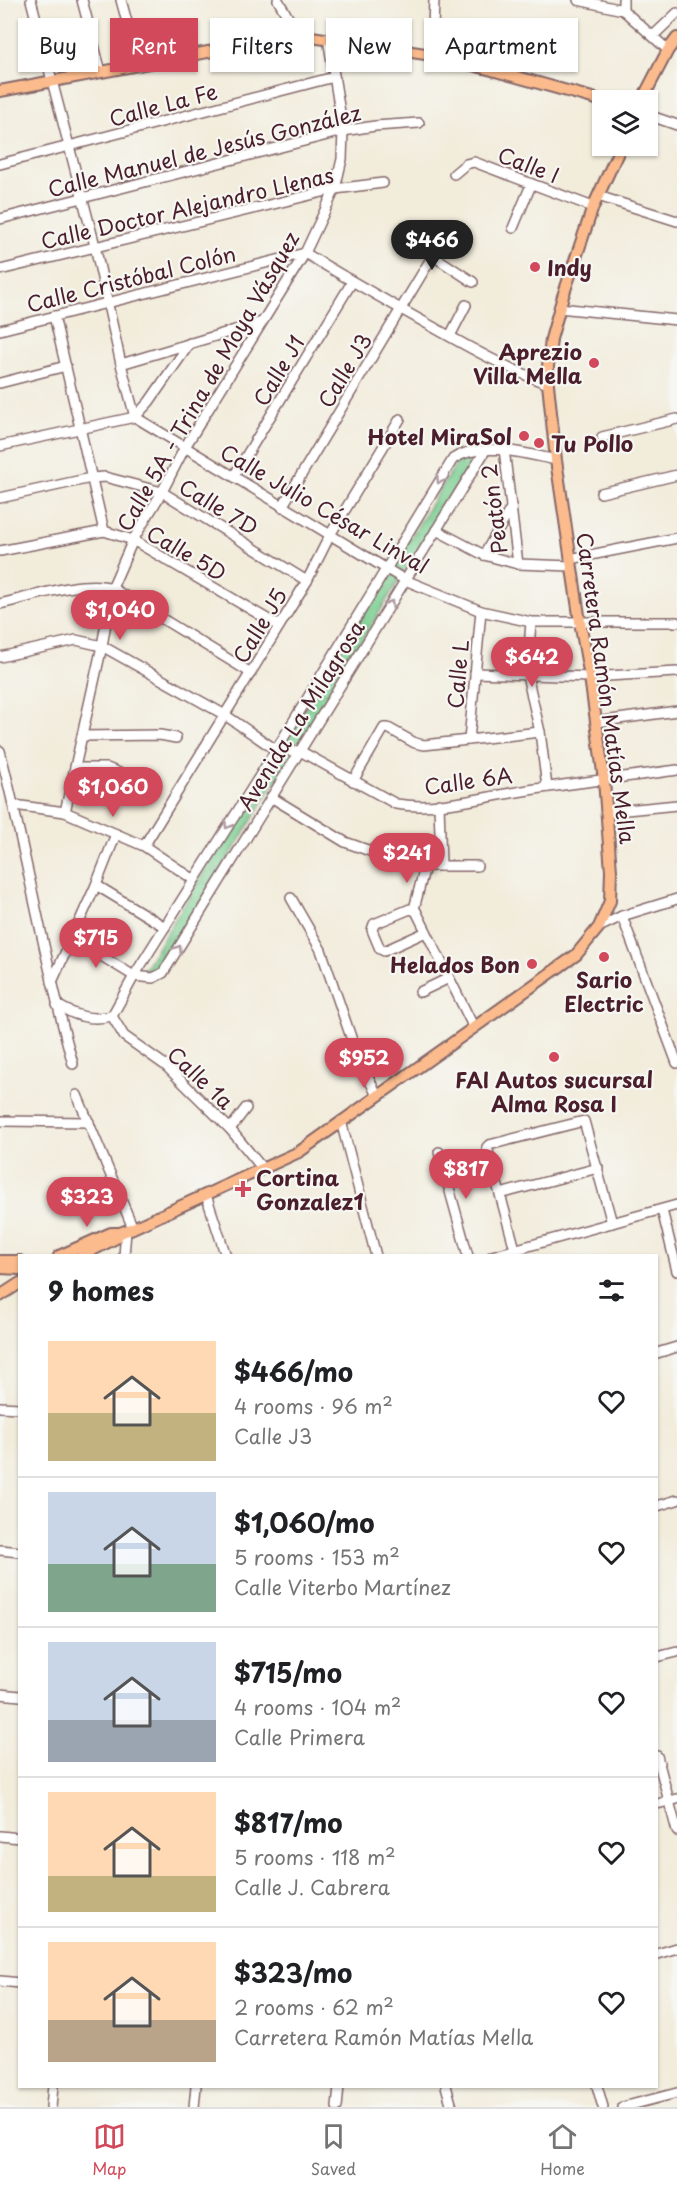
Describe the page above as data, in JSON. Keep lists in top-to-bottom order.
{
  "streets": {
    "main road": ["Carretera Ramón Matías Mella"],
    "street": [
      "Calle La Fe",
      "Calle Manuel de Jesús González",
      "Calle I",
      "Calle Doctor Alejandro Llenas",
      "Calle Cristóbal Colón",
      "Calle J1",
      "Calle J3",
      "Calle 5A - Trina de Moya Vásquez",
      "Calle 7D",
      "Calle Julio César Linval",
      "Peatón 2",
      "Calle 5D",
      "Calle J5",
      "Calle L",
      "Avenida La Milagrosa",
      "Calle 6A",
      "Calle 1a"
    ]
  },
  "crossings": [
    ["Calle La Fe", "Calle 5A - Trina de Moya Vásquez"],
    ["Calle Manuel de Jesús González", "Calle 5A - Trina de Moya Vásquez"],
    ["Calle I", "Carretera Ramón Matías Mella"],
    ["Calle Doctor Alejandro Llenas", "Calle 5A - Trina de Moya Vásquez"],
    ["Calle Cristóbal Colón", "Calle 5A - Trina de Moya Vásquez"],
    ["Calle J1", "Calle Julio César Linval"],
    ["Calle J3", "Calle Julio César Linval"],
    ["Calle 5A - Trina de Moya Vásquez", "Calle 7D"],
    ["Calle 5A - Trina de Moya Vásquez", "Calle Julio César Linval"],
    ["Calle 5A - Trina de Moya Vásquez", "Calle 5D"],
    ["Calle 7D", "Calle J5"],
    ["Calle Julio César Linval", "Calle J5"],
    ["Calle Julio César Linval", "Calle L"],
    ["Calle Julio César Linval", "Carretera Ramón Matías Mella"],
    ["Calle Julio César Linval", "Avenida La Milagrosa"],
    ["Peatón 2", "Avenida La Milagrosa"],
    ["Calle 5D", "Calle J5"],
    ["Carretera Ramón Matías Mella", "Avenida La Milagrosa"],
    ["Carretera Ramón Matías Mella", "Calle 6A"],
    ["Carretera Ramón Matías Mella", "Calle 1a"],
    ["Avenida La Milagrosa", "Calle 6A"],
    ["Avenida La Milagrosa", "Calle 1a"]
  ],
  "places": {
    "other": [
      "Indy",
      "Aprezio Villa Mella",
      "Hotel MiraSol",
      "Tu Pollo",
      "Sario Electric",
      "Helados Bon",
      "FAI Autos sucursal Alma Rosa I"
    ],
    "health": ["Cortina Gonzalez1"]
  },
  "page": {
    "chip": [
      "Buy",
      "Rent",
      "Filters",
      "New",
      "Apartment"
    ],
    "price": [
      "$466",
      "$1,040",
      "$642",
      "$1,060",
      "$241",
      "$715",
      "$952",
      "$817",
      "$323"
    ],
    "heading": "9 homes",
    "list": [
      {
        "name": "$466/mo",
        "note": "4 rooms · 96 m² · Calle J3"
      },
      {
        "name": "$1,060/mo",
        "note": "5 rooms · 153 m² · Calle Viterbo Martínez"
      },
      {
        "name": "$715/mo",
        "note": "4 rooms · 104 m² · Calle Primera"
      },
      {
        "name": "$817/mo",
        "note": "5 rooms · 118 m² · Calle J. Cabrera"
      },
      {
        "name": "$323/mo",
        "note": "2 rooms · 62 m² · Carretera Ramón Matías Mella"
      }
    ],
    "tabs": ["Map", "Saved", "Home"]
  }
}
